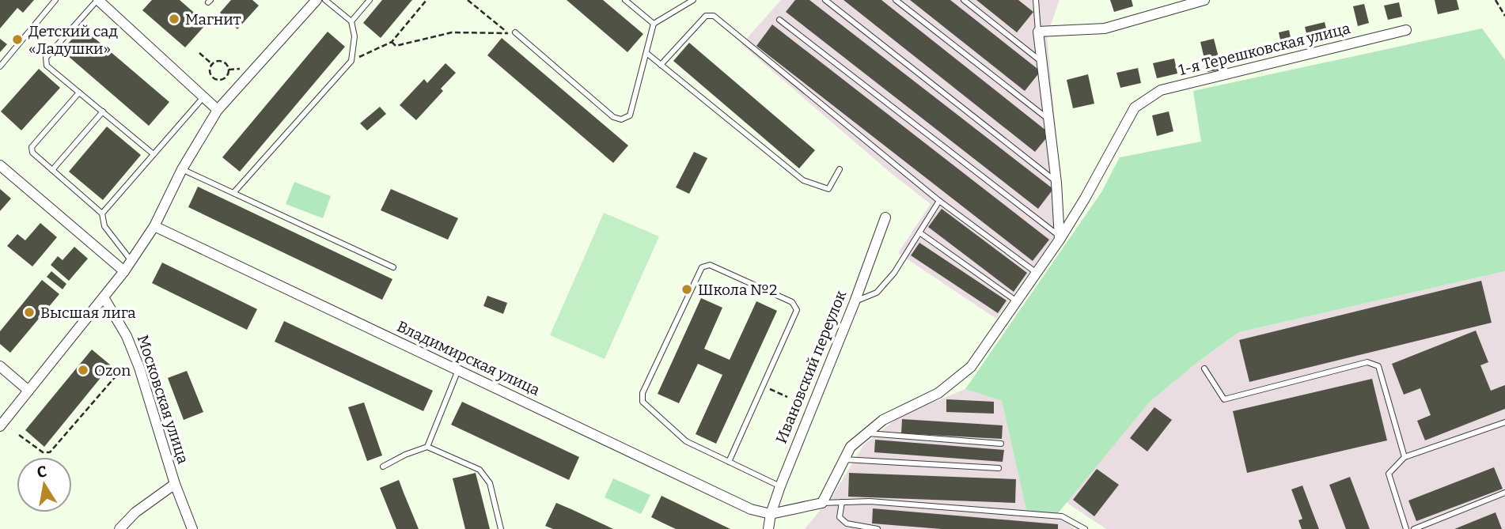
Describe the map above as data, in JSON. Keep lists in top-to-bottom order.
{
  "streets": {
    "street": [
      "1-я Терешковская улица",
      "Владимирская улица",
      "Ивановский переулок",
      "Московская улица"
    ]
  },
  "crossings": [
    ["Владимирская улица", "Ивановский переулок"]
  ],
  "places": [
    "Магнит",
    "Детский сад «Ладушки»",
    "Школа №2",
    "Высшая лига",
    "Ozon"
  ],
  "north": "top"
}
